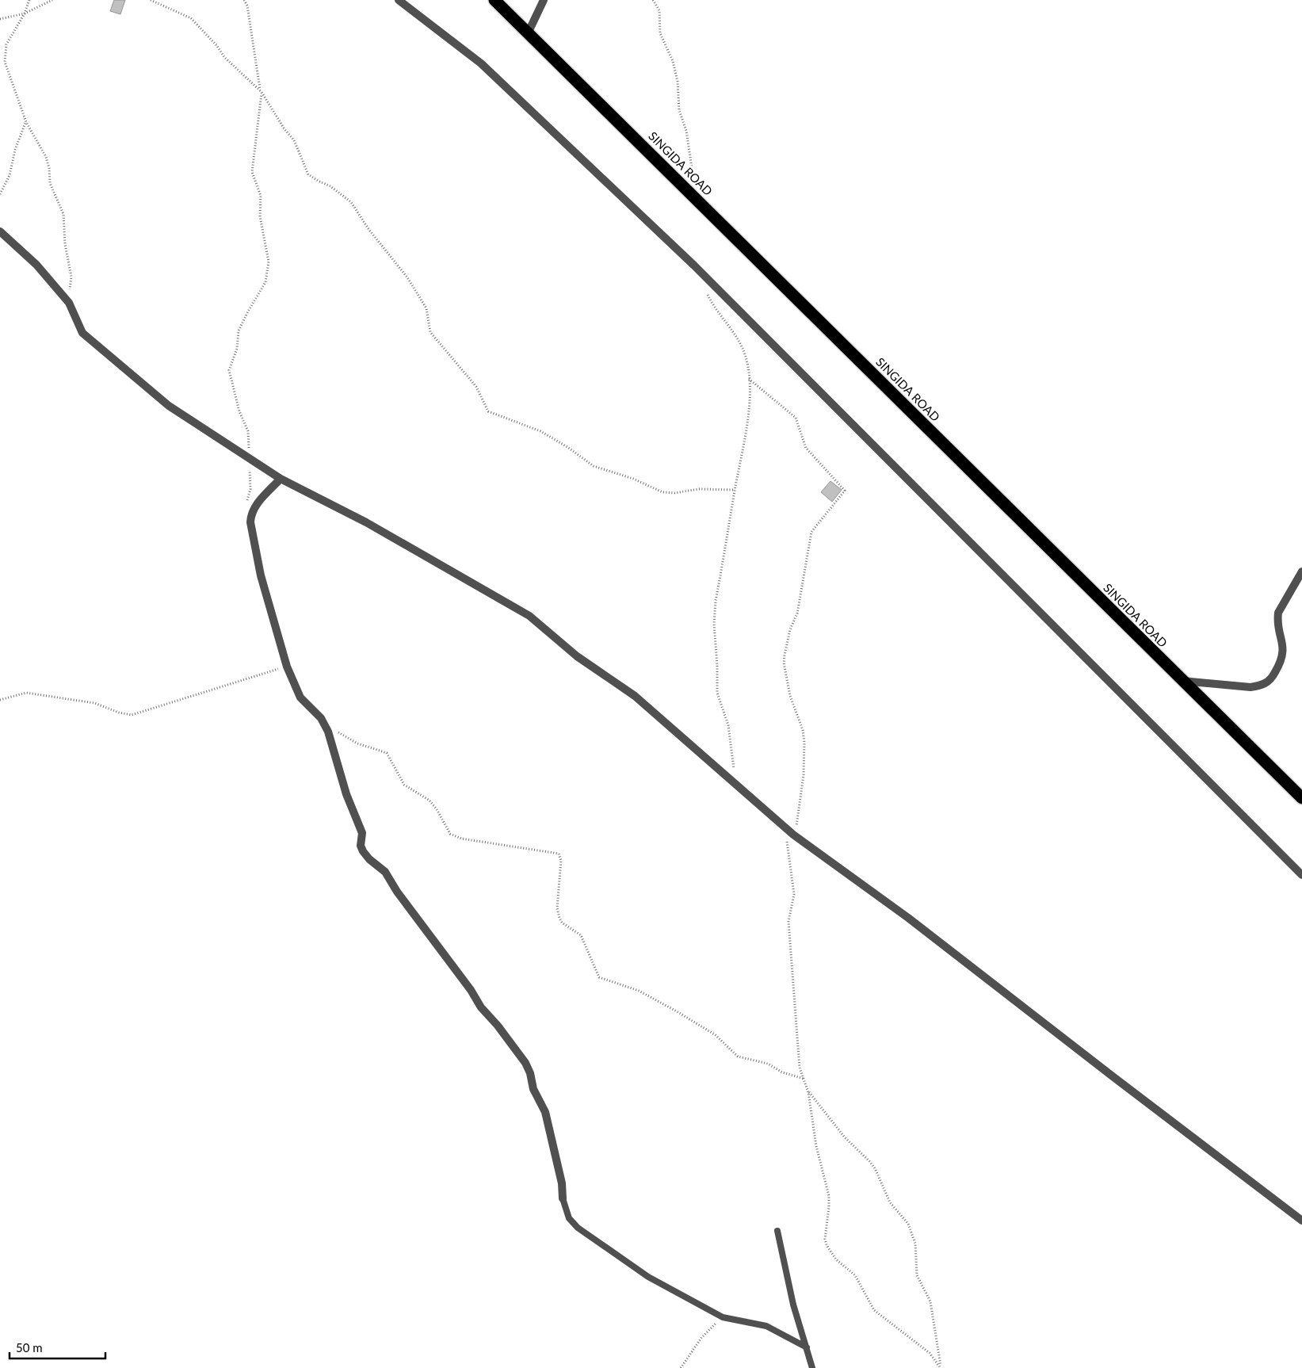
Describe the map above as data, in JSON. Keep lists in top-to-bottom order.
{
  "streets": {
    "highway": ["SINGIDA ROAD"]
  },
  "scale_bar": "50 m"
}
